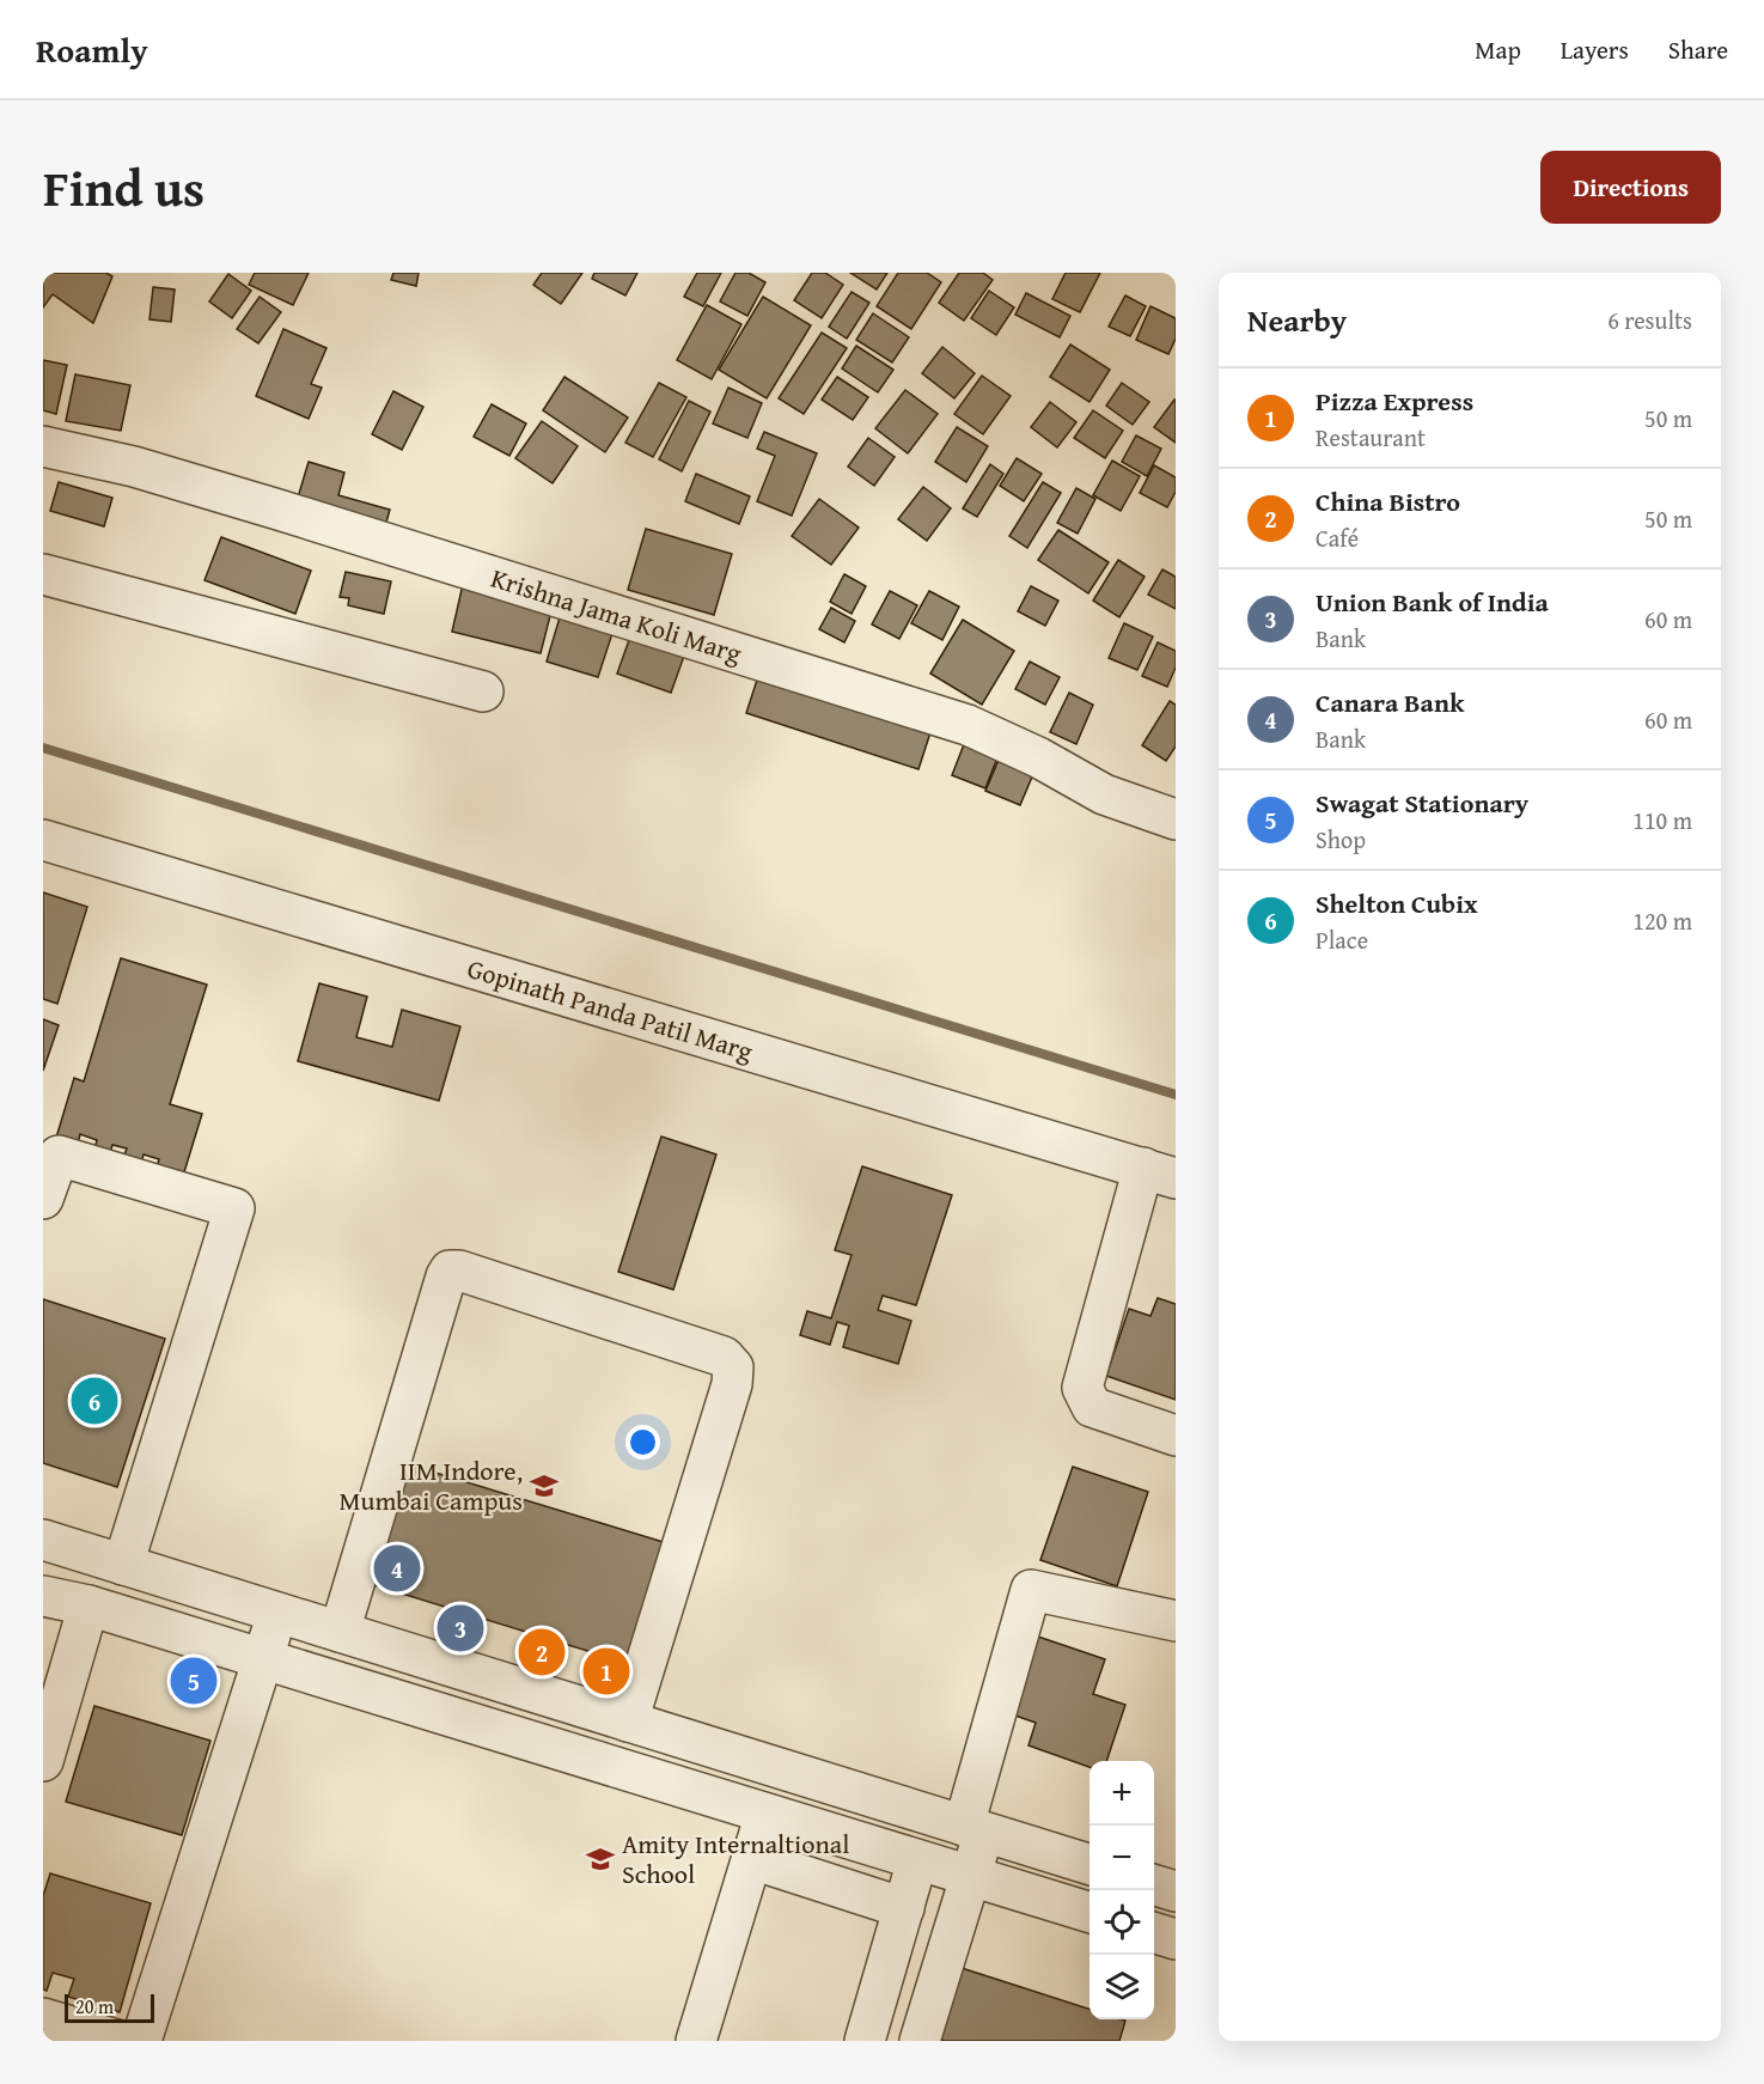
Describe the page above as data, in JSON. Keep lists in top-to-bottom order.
{
  "streets": {
    "street": ["Krishna Jama Koli Marg", "Gopinath Panda Patil Marg"]
  },
  "places": {
    "school or university": ["IIM Indore, Mumbai Campus", "Amity Internaltional School"]
  },
  "scale_bar": "20 m",
  "page": {
    "header": "Roamly",
    "nav": ["Map", "Layers", "Share"],
    "title": "Find us",
    "buttons": "Directions",
    "heading": ["Nearby", "6 results"],
    "list": [
      {
        "mark": "1",
        "name": "Pizza Express",
        "note": "Restaurant",
        "value": "50 m"
      },
      {
        "mark": "2",
        "name": "China Bistro",
        "note": "Café",
        "value": "50 m"
      },
      {
        "mark": "3",
        "name": "Union Bank of India",
        "note": "Bank",
        "value": "60 m"
      },
      {
        "mark": "4",
        "name": "Canara Bank",
        "note": "Bank",
        "value": "60 m"
      },
      {
        "mark": "5",
        "name": "Swagat Stationary",
        "note": "Shop",
        "value": "110 m"
      },
      {
        "mark": "6",
        "name": "Shelton Cubix",
        "note": "Place",
        "value": "120 m"
      }
    ],
    "pins": [
      "6",
      "4",
      "3",
      "2",
      "1",
      "5"
    ],
    "map_buttons": ["+", "−"],
    "scale": "20 m"
  }
}
